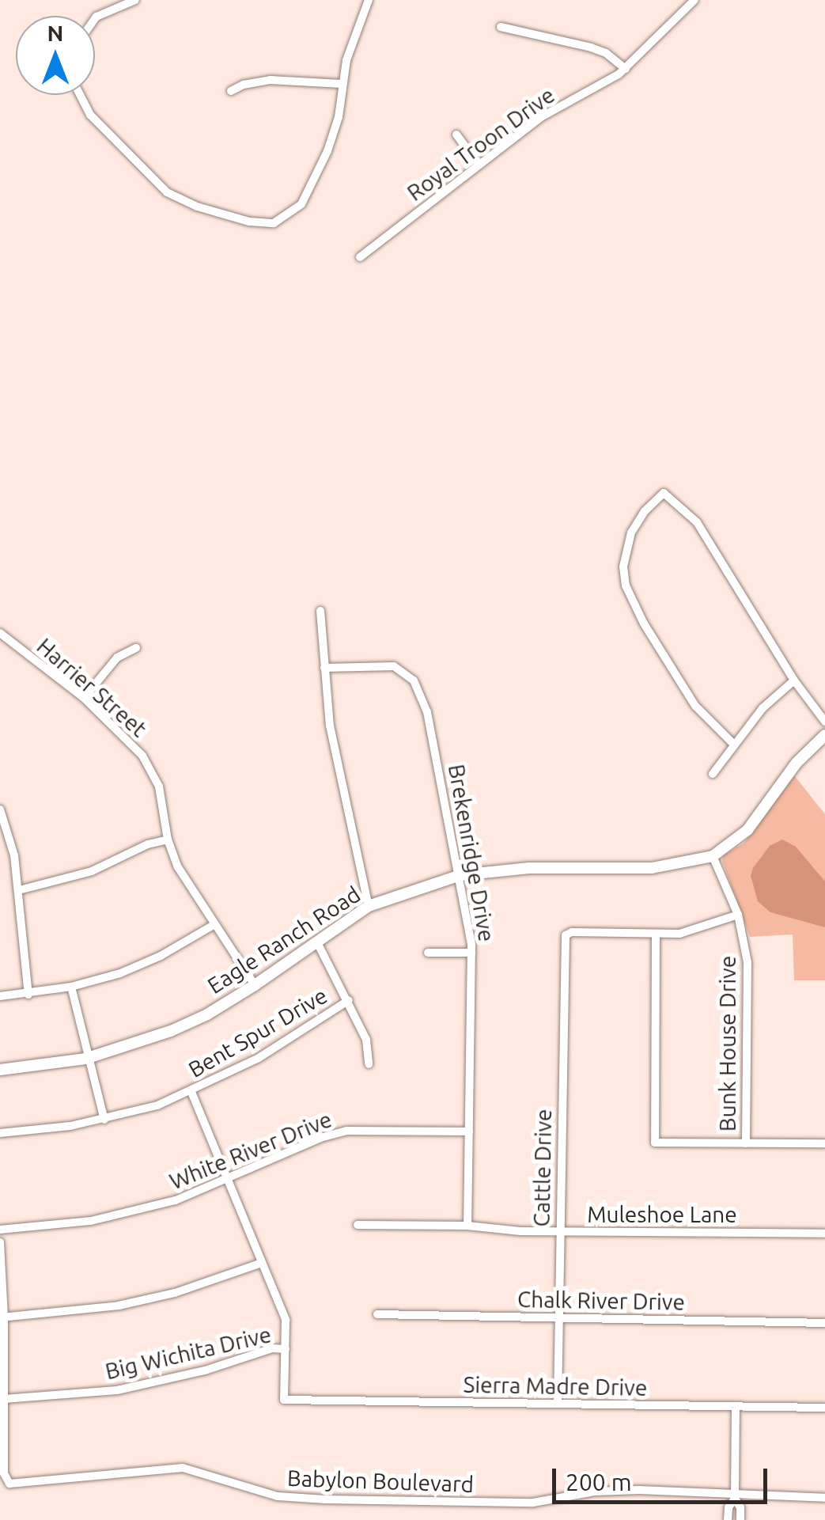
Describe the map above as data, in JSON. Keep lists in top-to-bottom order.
{
  "streets": {
    "street": [
      "Royal Troon Drive",
      "Harrier Street",
      "Brekenridge Drive",
      "Eagle Ranch Road",
      "Bent Spur Drive",
      "Bunk House Drive",
      "White River Drive",
      "Cattle Drive",
      "Muleshoe Lane",
      "Chalk River Drive",
      "Big Wichita Drive",
      "Sierra Madre Drive",
      "Babylon Boulevard"
    ]
  },
  "crossings": [
    ["Harrier Street", "Eagle Ranch Road"],
    ["Brekenridge Drive", "Eagle Ranch Road"],
    ["Brekenridge Drive", "White River Drive"],
    ["Brekenridge Drive", "Muleshoe Lane"],
    ["Eagle Ranch Road", "Bunk House Drive"],
    ["Cattle Drive", "Muleshoe Lane"],
    ["Cattle Drive", "Chalk River Drive"],
    ["Cattle Drive", "Sierra Madre Drive"],
    ["Big Wichita Drive", "Sierra Madre Drive"],
    ["Big Wichita Drive", "Babylon Boulevard"]
  ],
  "scale_bar": "200 m",
  "north": "top"
}
